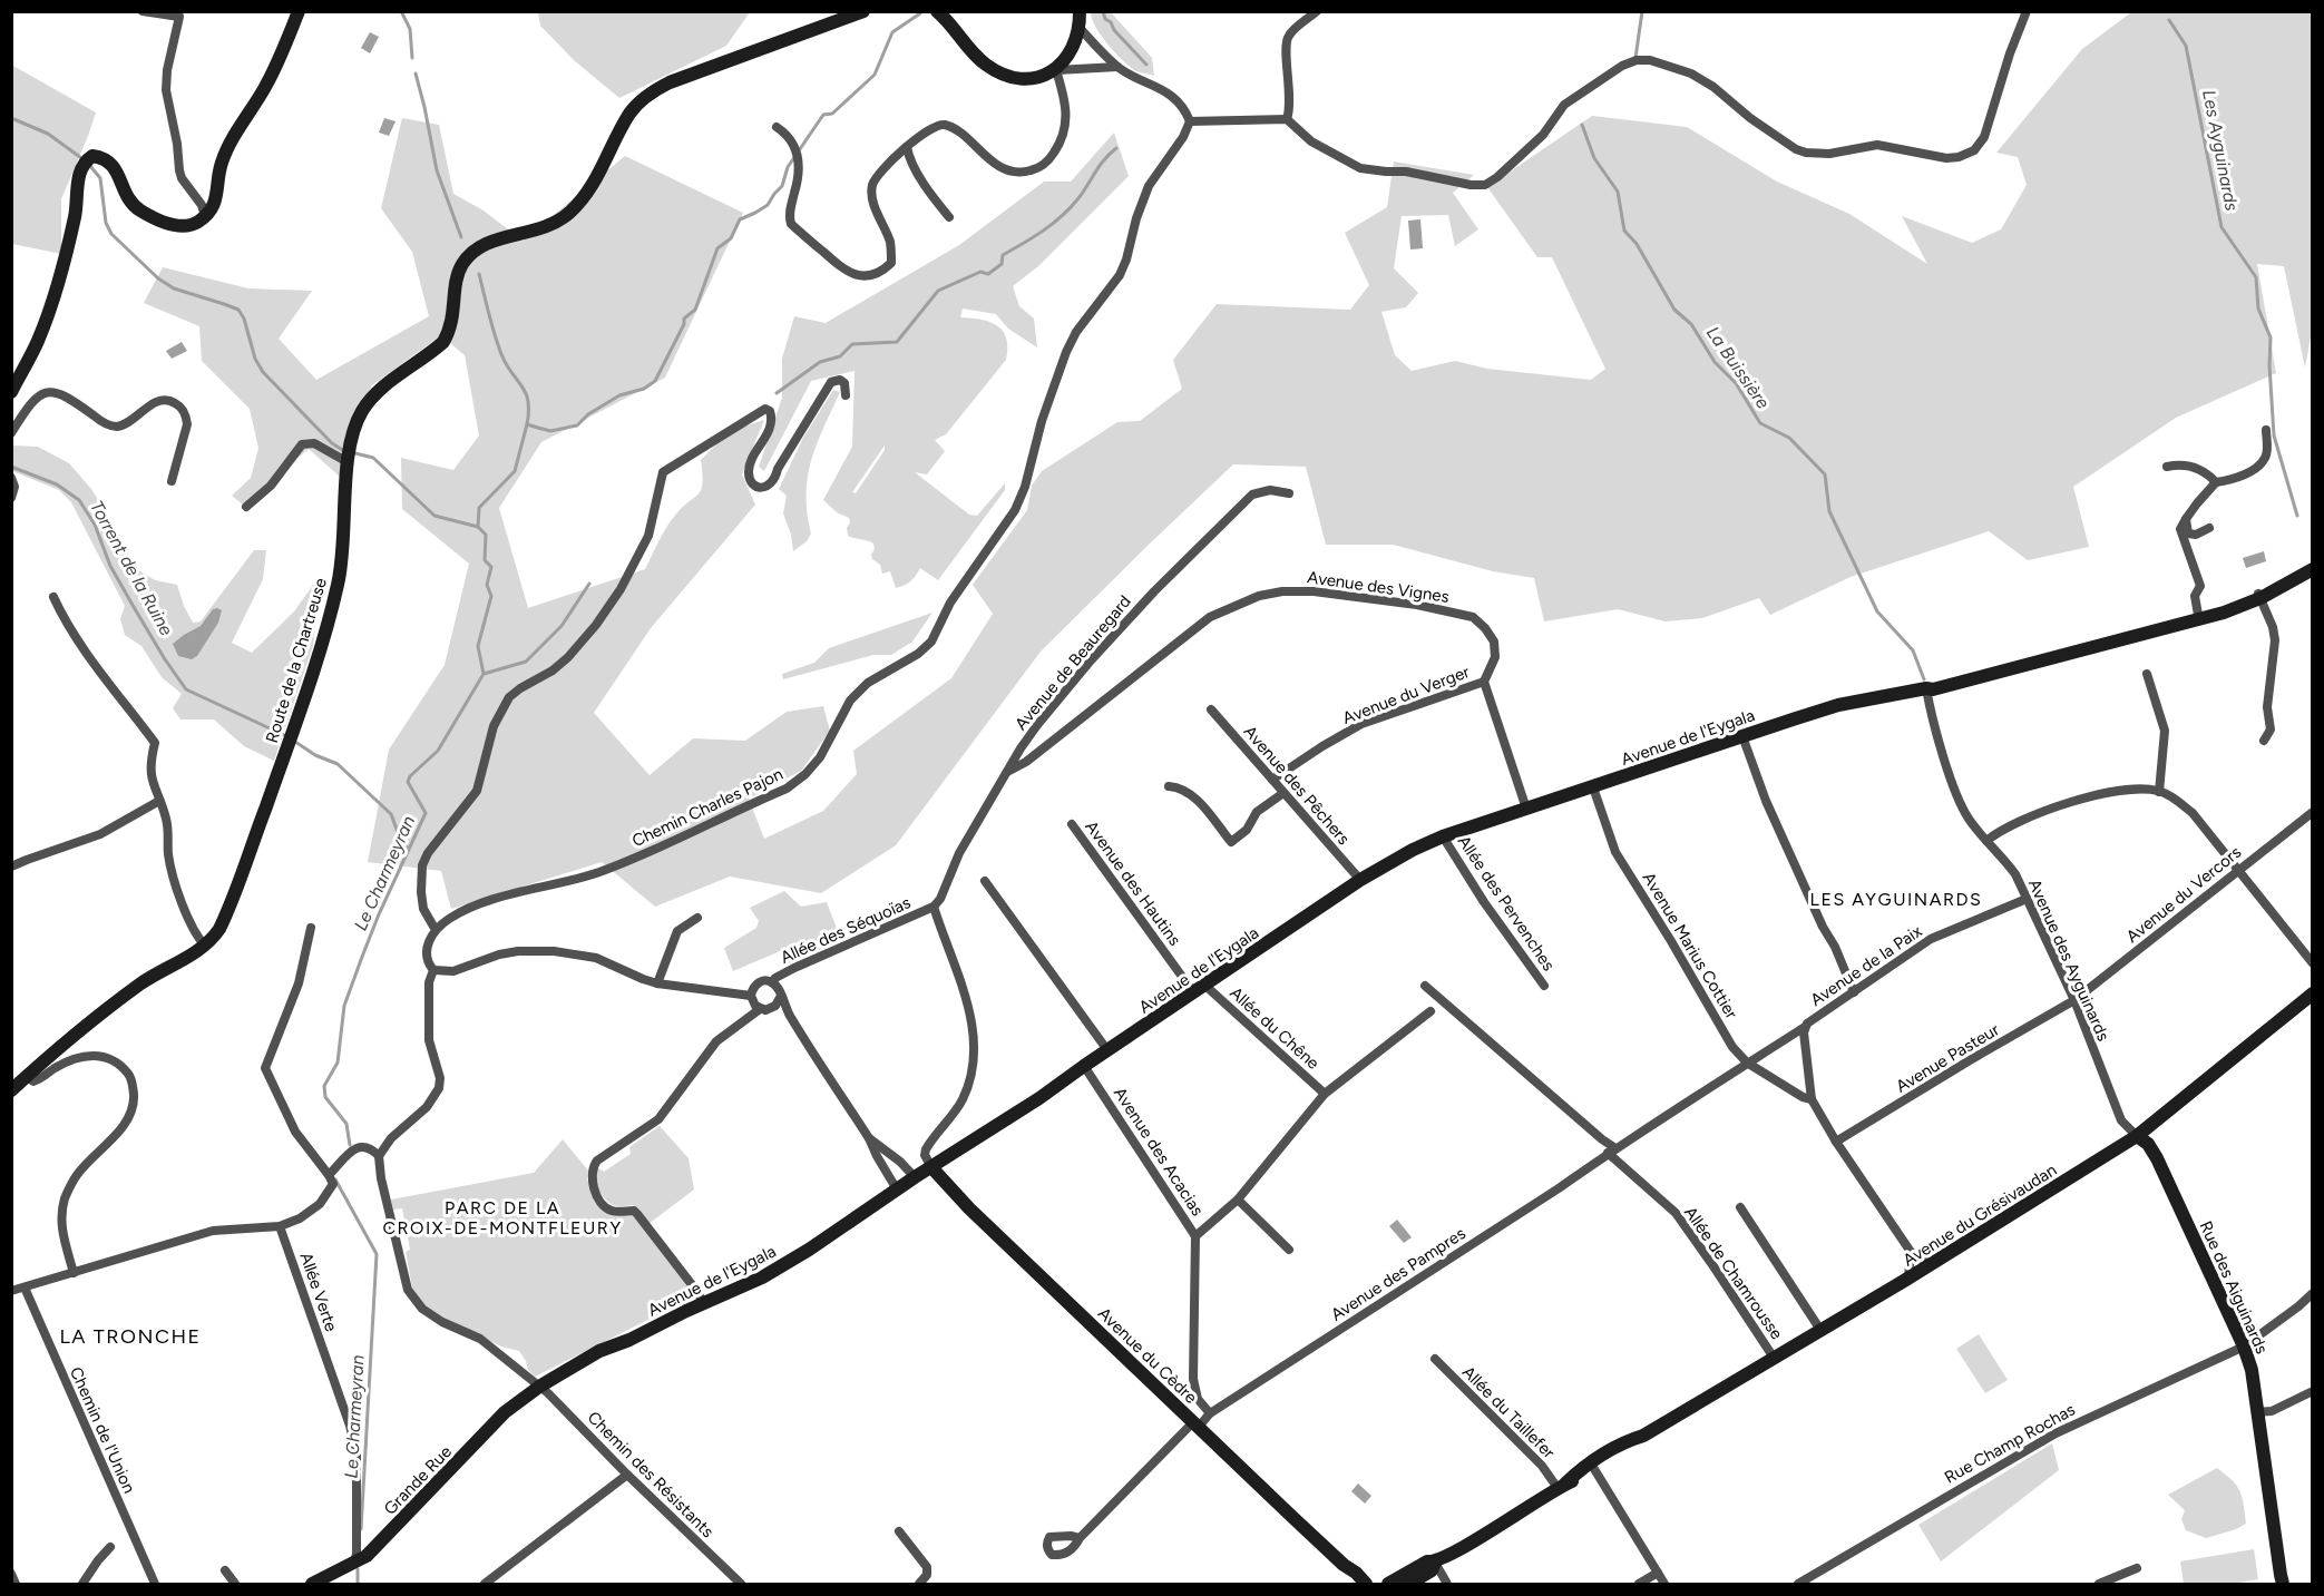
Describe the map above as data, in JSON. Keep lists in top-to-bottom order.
{
  "streets": {
    "street": [
      "Avenue des Vignes",
      "Route de la Chartreuse",
      "Avenue de Beauregard",
      "Avenue du Verger",
      "Avenue de l'Eygala",
      "Avenue des Pêchers",
      "Chemin Charles Pajon",
      "Avenue des Hautins",
      "Avenue du Vercors",
      "Allée des Pervenches",
      "Allée des Séquoïas",
      "Avenue Marius Cottier",
      "Avenue des Ayguinards",
      "Avenue de la Paix",
      "Allée du Chêne",
      "Avenue Pasteur",
      "Avenue des Acacias",
      "Avenue du Grésivaudan",
      "Allée de Chamrousse",
      "Avenue des Pampres",
      "Rue des Aiguinards",
      "Allée Verte",
      "Avenue du Cèdre",
      "Allée du Taillefer",
      "Chemin de l'Union",
      "Rue Champ Rochas",
      "Chemin des Résistants",
      "Grande Rue"
    ]
  },
  "crossings": [
    ["Avenue des Vignes", "Avenue de Beauregard"],
    ["Avenue des Vignes", "Avenue du Verger"],
    ["Avenue de Beauregard", "Allée des Séquoïas"],
    ["Avenue du Verger", "Avenue des Pêchers"],
    ["Avenue de l'Eygala", "Avenue des Pêchers"],
    ["Avenue de l'Eygala", "Avenue des Hautins"],
    ["Avenue de l'Eygala", "Allée des Pervenches"],
    ["Avenue de l'Eygala", "Avenue Marius Cottier"],
    ["Avenue de l'Eygala", "Avenue des Ayguinards"],
    ["Avenue de l'Eygala", "Allée du Chêne"],
    ["Avenue de l'Eygala", "Avenue des Acacias"],
    ["Avenue de l'Eygala", "Avenue du Cèdre"],
    ["Avenue de l'Eygala", "Chemin des Résistants"],
    ["Avenue de l'Eygala", "Grande Rue"],
    ["Avenue des Hautins", "Allée du Chêne"],
    ["Avenue du Vercors", "Avenue des Ayguinards"],
    ["Avenue du Vercors", "Avenue Pasteur"],
    ["Avenue Marius Cottier", "Avenue de la Paix"],
    ["Avenue Marius Cottier", "Avenue des Pampres"],
    ["Avenue des Ayguinards", "Avenue de la Paix"],
    ["Avenue des Ayguinards", "Avenue Pasteur"],
    ["Avenue des Ayguinards", "Avenue du Grésivaudan"],
    ["Avenue des Ayguinards", "Rue des Aiguinards"],
    ["Avenue de la Paix", "Avenue des Pampres"],
    ["Avenue des Acacias", "Avenue des Pampres"],
    ["Avenue du Grésivaudan", "Allée de Chamrousse"],
    ["Avenue du Grésivaudan", "Rue des Aiguinards"],
    ["Avenue du Grésivaudan", "Allée du Taillefer"],
    ["Allée de Chamrousse", "Avenue des Pampres"],
    ["Avenue des Pampres", "Avenue du Cèdre"],
    ["Rue des Aiguinards", "Rue Champ Rochas"],
    ["Allée Verte", "Grande Rue"],
    ["Chemin des Résistants", "Grande Rue"]
  ],
  "districts": ["LES AYGUINARDS", "PARC DE LA CROIX-DE-MONTFLEURY", "LA TRONCHE"],
  "water": [
    "Les Ayguinards",
    "La Buissière",
    "Torrent de la Ruine",
    "Le Charmeyran"
  ]
}
